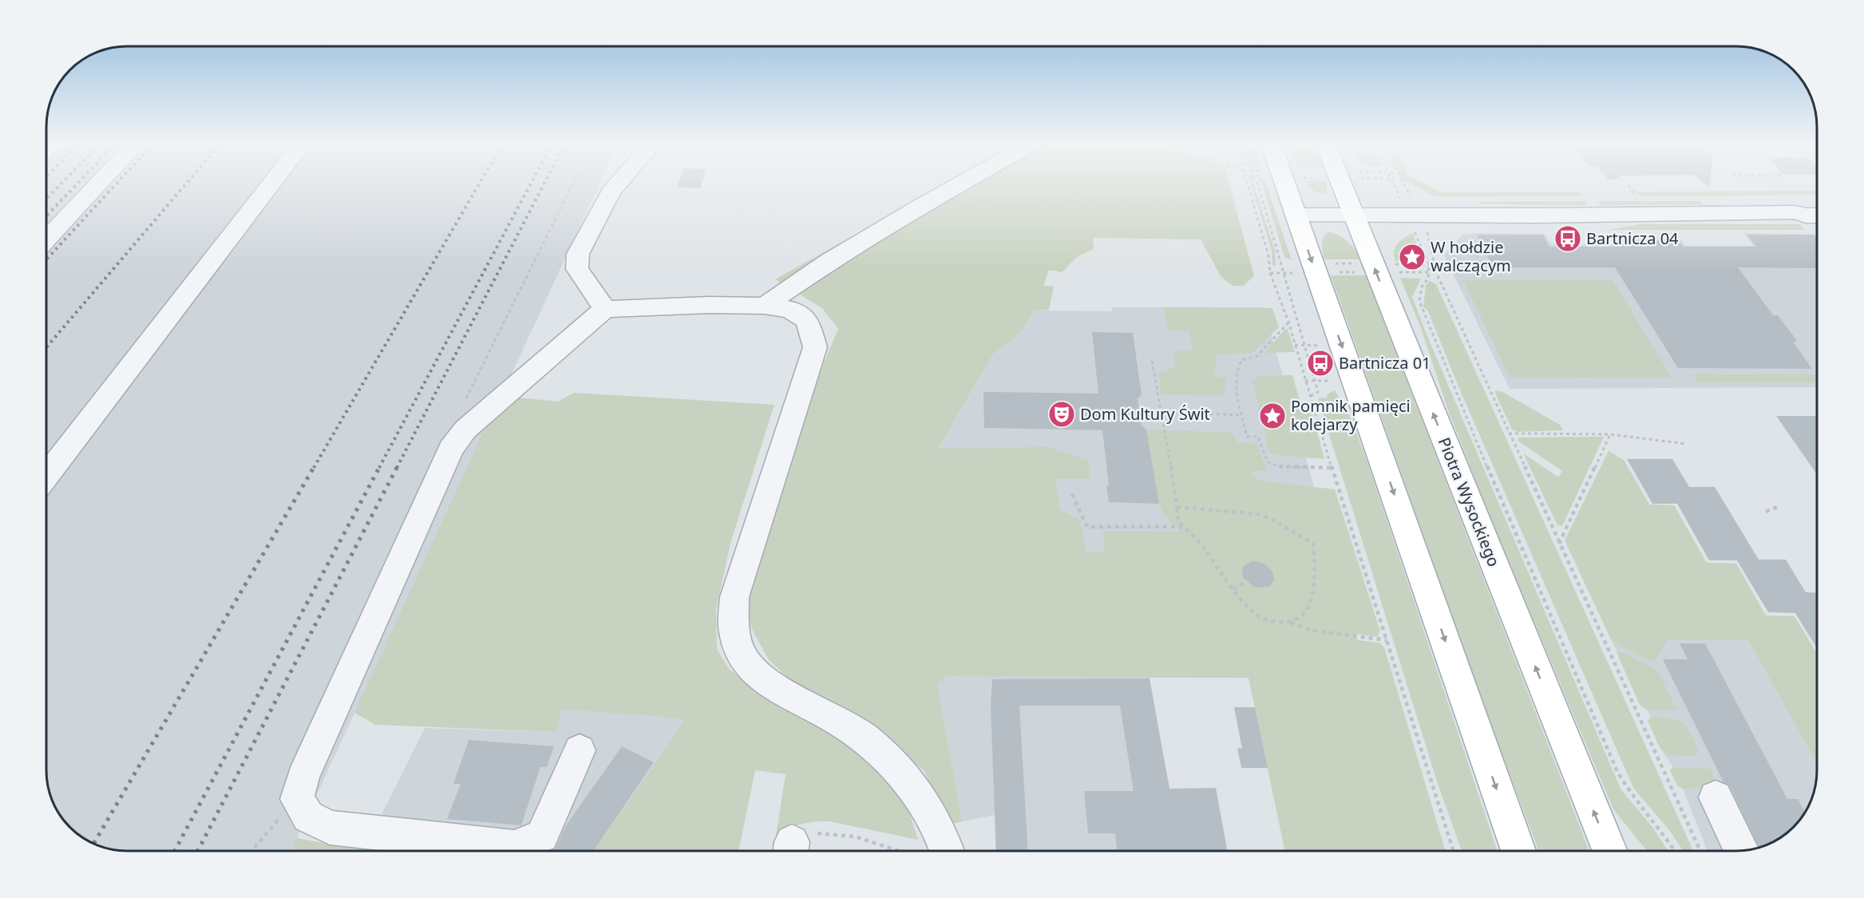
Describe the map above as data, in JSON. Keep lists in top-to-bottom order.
{
  "streets": {
    "main road": ["Piotra Wysockiego"]
  },
  "places": {
    "bus stop": ["Bartnicza 04", "Bartnicza 01"],
    "place": ["W hołdzie walczącym", "Pomnik pamięci kolejarzy"],
    "theatre": ["Dom Kultury Świt"]
  }
}
